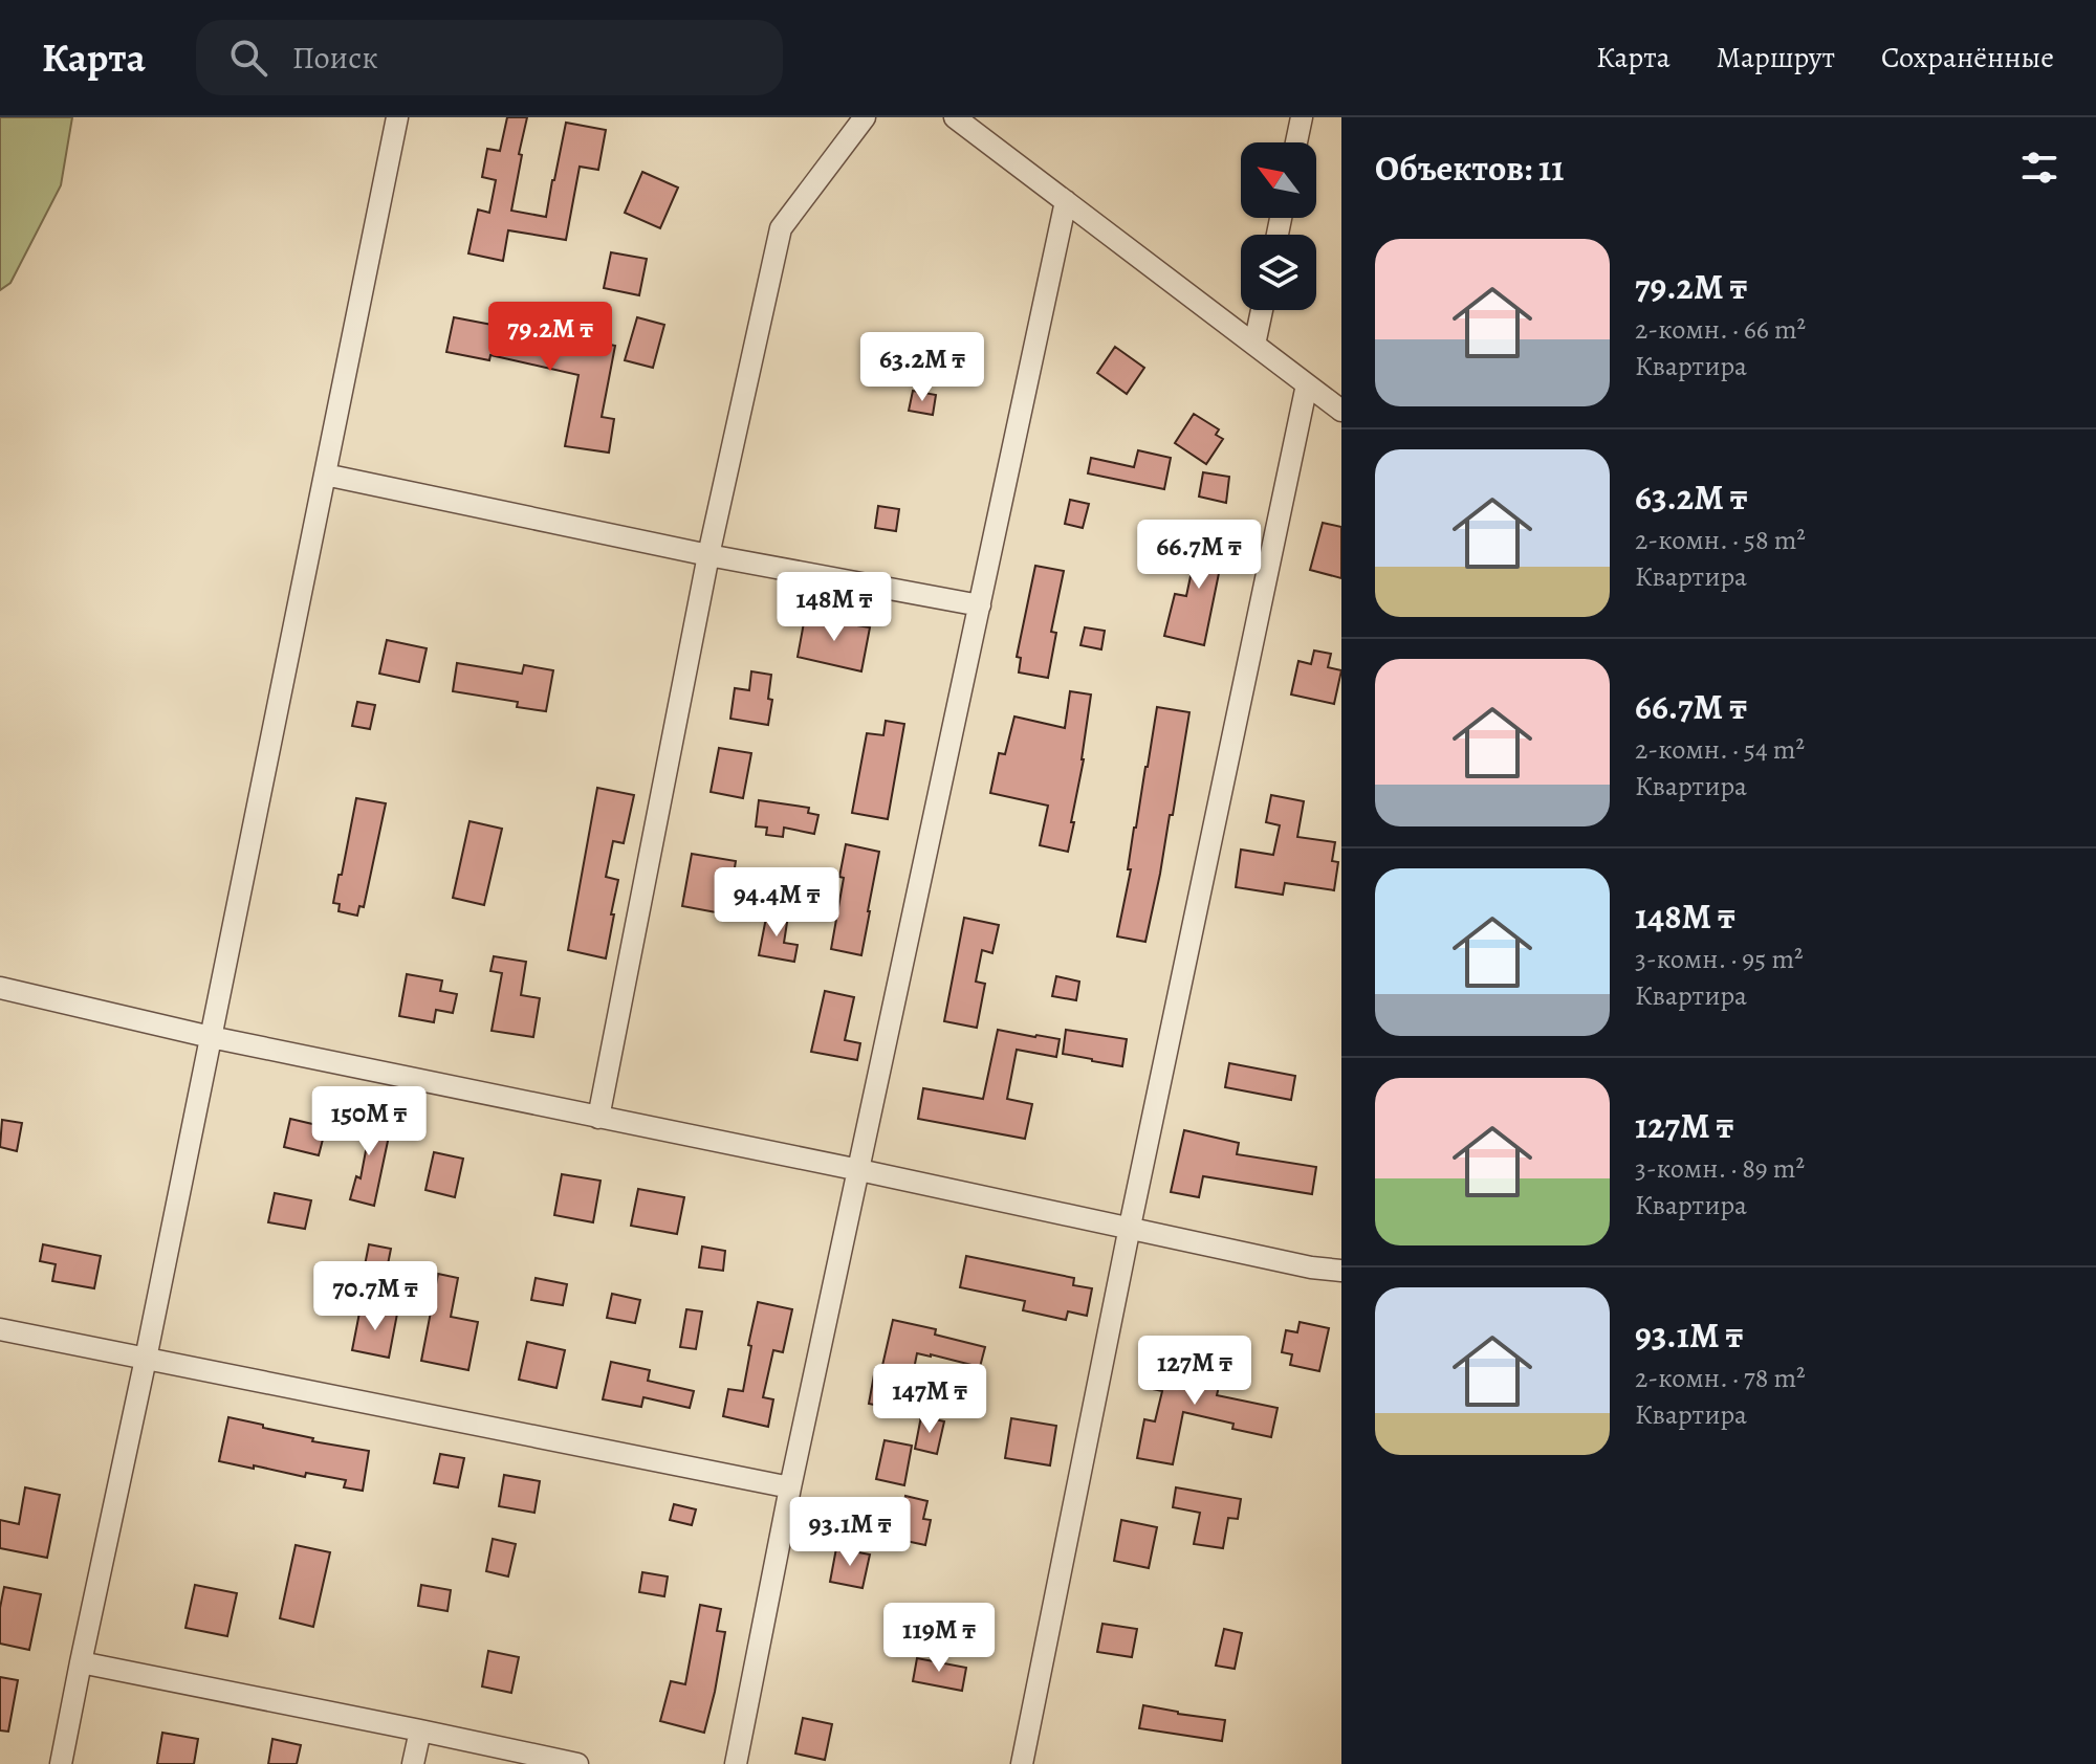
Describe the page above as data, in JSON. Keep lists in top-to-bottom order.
{
  "north": "top left",
  "page": {
    "header": "Карта",
    "search": "Поиск",
    "nav": ["Карта", "Маршрут", "Сохранённые"],
    "heading": "Объектов: 11",
    "list": [
      {
        "name": "79.2M ₸",
        "note": "2-комн. · 66 m² · Квартира"
      },
      {
        "name": "63.2M ₸",
        "note": "2-комн. · 58 m² · Квартира"
      },
      {
        "name": "66.7M ₸",
        "note": "2-комн. · 54 m² · Квартира"
      },
      {
        "name": "148M ₸",
        "note": "3-комн. · 95 m² · Квартира"
      },
      {
        "name": "127M ₸",
        "note": "3-комн. · 89 m² · Квартира"
      },
      {
        "name": "93.1M ₸",
        "note": "2-комн. · 78 m² · Квартира"
      }
    ],
    "price": [
      "79.2M ₸",
      "63.2M ₸",
      "66.7M ₸",
      "148M ₸",
      "94.4M ₸",
      "150M ₸",
      "70.7M ₸",
      "127M ₸",
      "147M ₸",
      "93.1M ₸",
      "119M ₸"
    ]
  }
}
